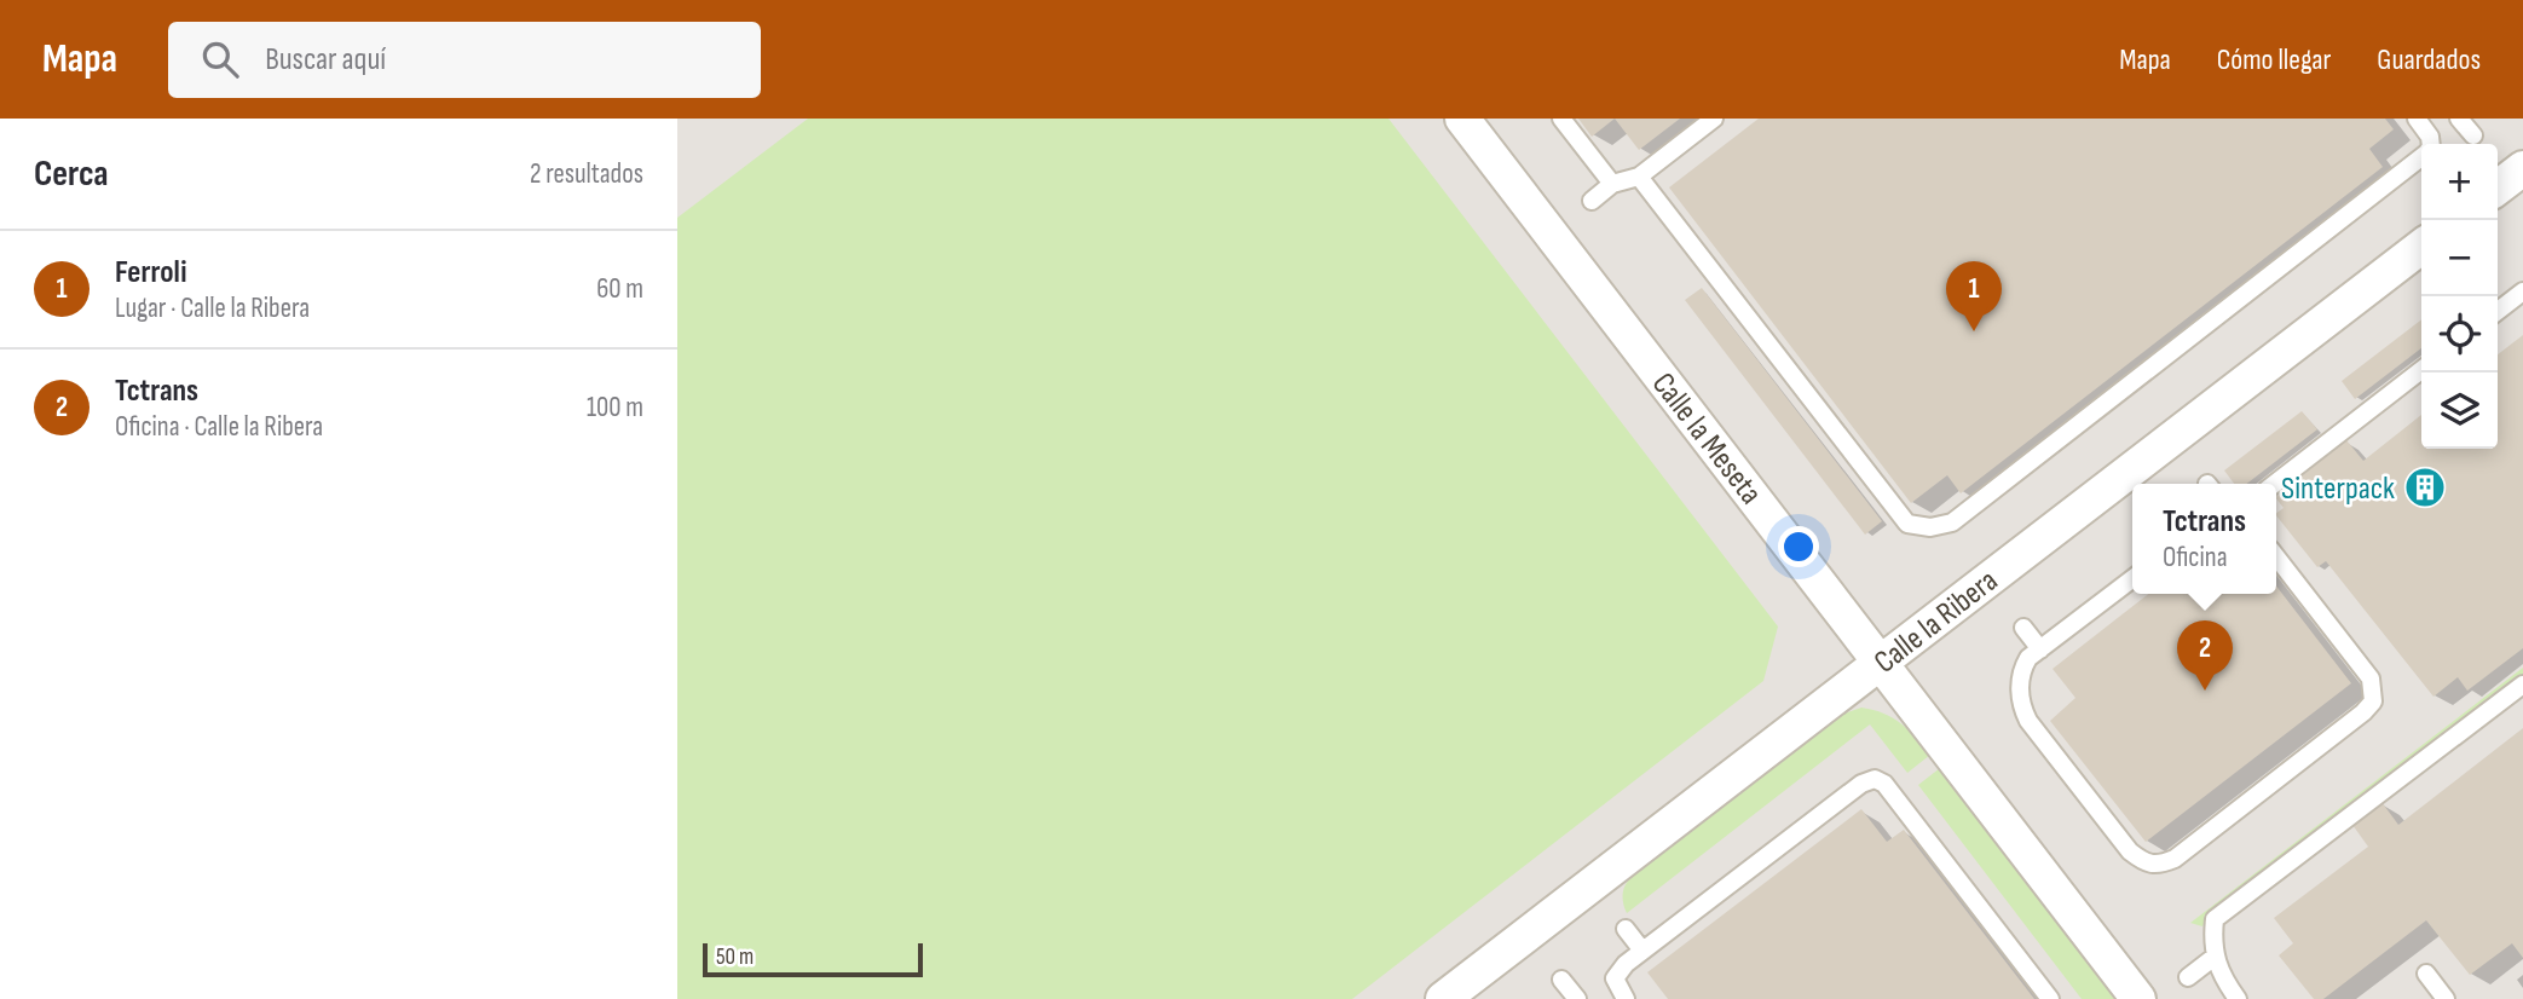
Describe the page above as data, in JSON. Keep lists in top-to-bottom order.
{
  "streets": {
    "street": ["Calle la Meseta", "Calle la Ribera"]
  },
  "crossings": [
    ["Calle la Meseta", "Calle la Ribera"]
  ],
  "places": {
    "building": ["Sinterpack"]
  },
  "scale_bar": "50 m",
  "page": {
    "header": "Mapa",
    "search": "Buscar aquí",
    "nav": ["Mapa", "Cómo llegar", "Guardados"],
    "heading": ["Cerca", "2 resultados"],
    "map_buttons": ["+", "−"],
    "list": [
      {
        "mark": "1",
        "name": "Ferroli",
        "note": "Lugar · Calle la Ribera",
        "value": "60 m"
      },
      {
        "mark": "2",
        "name": "Tctrans",
        "note": "Oficina · Calle la Ribera",
        "value": "100 m"
      }
    ],
    "pins": ["1", "2"],
    "popup": ["Tctrans", "Oficina"],
    "scale": "50 m"
  }
}
